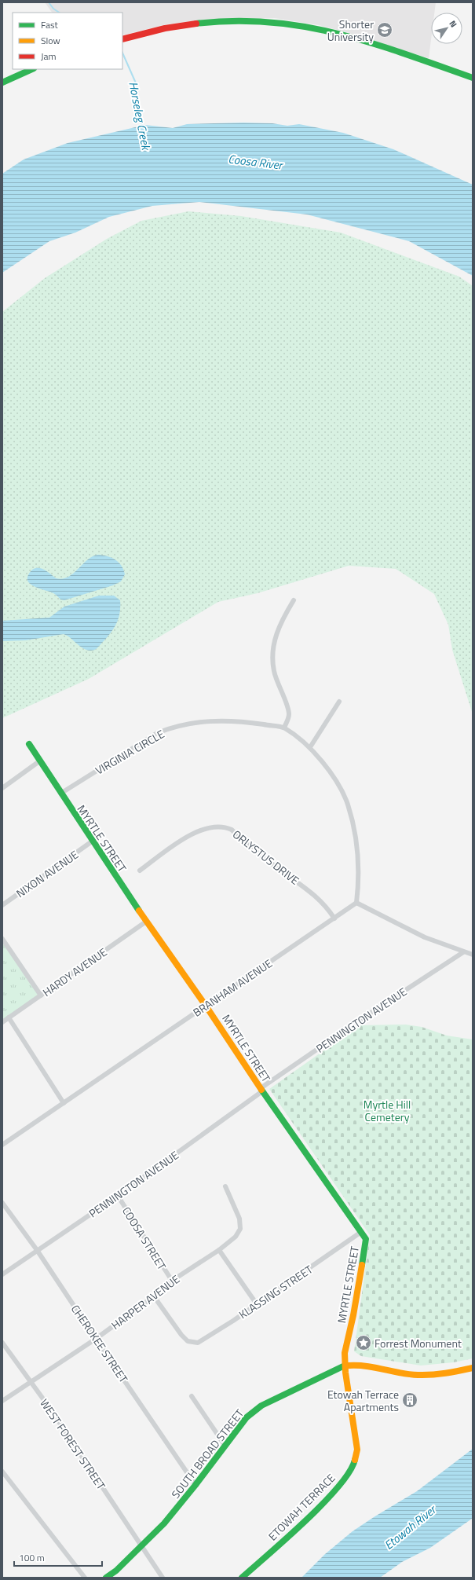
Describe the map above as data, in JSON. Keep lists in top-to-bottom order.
{
  "streets": {
    "street": [
      "VIRGINIA CIRCLE",
      "MYRTLE STREET",
      "ORLYSTUS DRIVE",
      "NIXON AVENUE",
      "HARDY AVENUE",
      "BRANHAM AVENUE",
      "PENNINGTON AVENUE",
      "COOSA STREET",
      "KLASSING STREET",
      "HARPER AVENUE",
      "CHEROKEE STREET",
      "WEST FOREST STREET",
      "SOUTH BROAD STREET",
      "ETOWAH TERRACE"
    ]
  },
  "crossings": [
    ["VIRGINIA CIRCLE", "MYRTLE STREET"],
    ["VIRGINIA CIRCLE", "BRANHAM AVENUE"],
    ["MYRTLE STREET", "NIXON AVENUE"],
    ["MYRTLE STREET", "HARDY AVENUE"],
    ["MYRTLE STREET", "BRANHAM AVENUE"],
    ["MYRTLE STREET", "PENNINGTON AVENUE"],
    ["MYRTLE STREET", "KLASSING STREET"],
    ["MYRTLE STREET", "SOUTH BROAD STREET"],
    ["MYRTLE STREET", "ETOWAH TERRACE"],
    ["ORLYSTUS DRIVE", "BRANHAM AVENUE"],
    ["PENNINGTON AVENUE", "COOSA STREET"],
    ["PENNINGTON AVENUE", "CHEROKEE STREET"],
    ["COOSA STREET", "HARPER AVENUE"],
    ["KLASSING STREET", "HARPER AVENUE"],
    ["HARPER AVENUE", "CHEROKEE STREET"],
    ["HARPER AVENUE", "WEST FOREST STREET"],
    ["CHEROKEE STREET", "SOUTH BROAD STREET"],
    ["WEST FOREST STREET", "SOUTH BROAD STREET"],
    ["SOUTH BROAD STREET", "ETOWAH TERRACE"]
  ],
  "water": ["Horseleg Creek", "Coosa River", "Etowah River"],
  "parks": ["Myrtle Hill Cemetery"],
  "places": {
    "school or university": ["Shorter University"],
    "place": ["Forrest Monument"],
    "building": ["Etowah Terrace Apartments"]
  },
  "legend": ["Fast", "Slow", "Jam"],
  "scale_bar": "100 m",
  "north": "top right"
}
